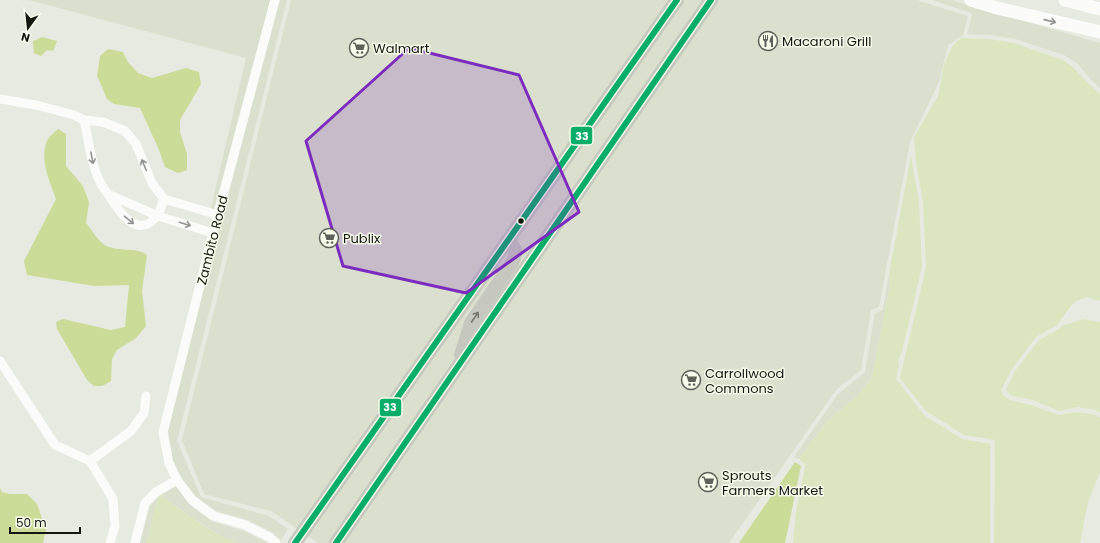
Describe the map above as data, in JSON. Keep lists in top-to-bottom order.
{
  "streets": {
    "street": ["Zambito Road"]
  },
  "places": {
    "restaurant": ["Macaroni Grill"],
    "supermarket": [
      "Walmart",
      "Publix",
      "Carrollwood Commons",
      "Sprouts Farmers Market"
    ]
  },
  "lines": ["transit line 33"],
  "scale_bar": "50 m",
  "north": "bottom"
}
